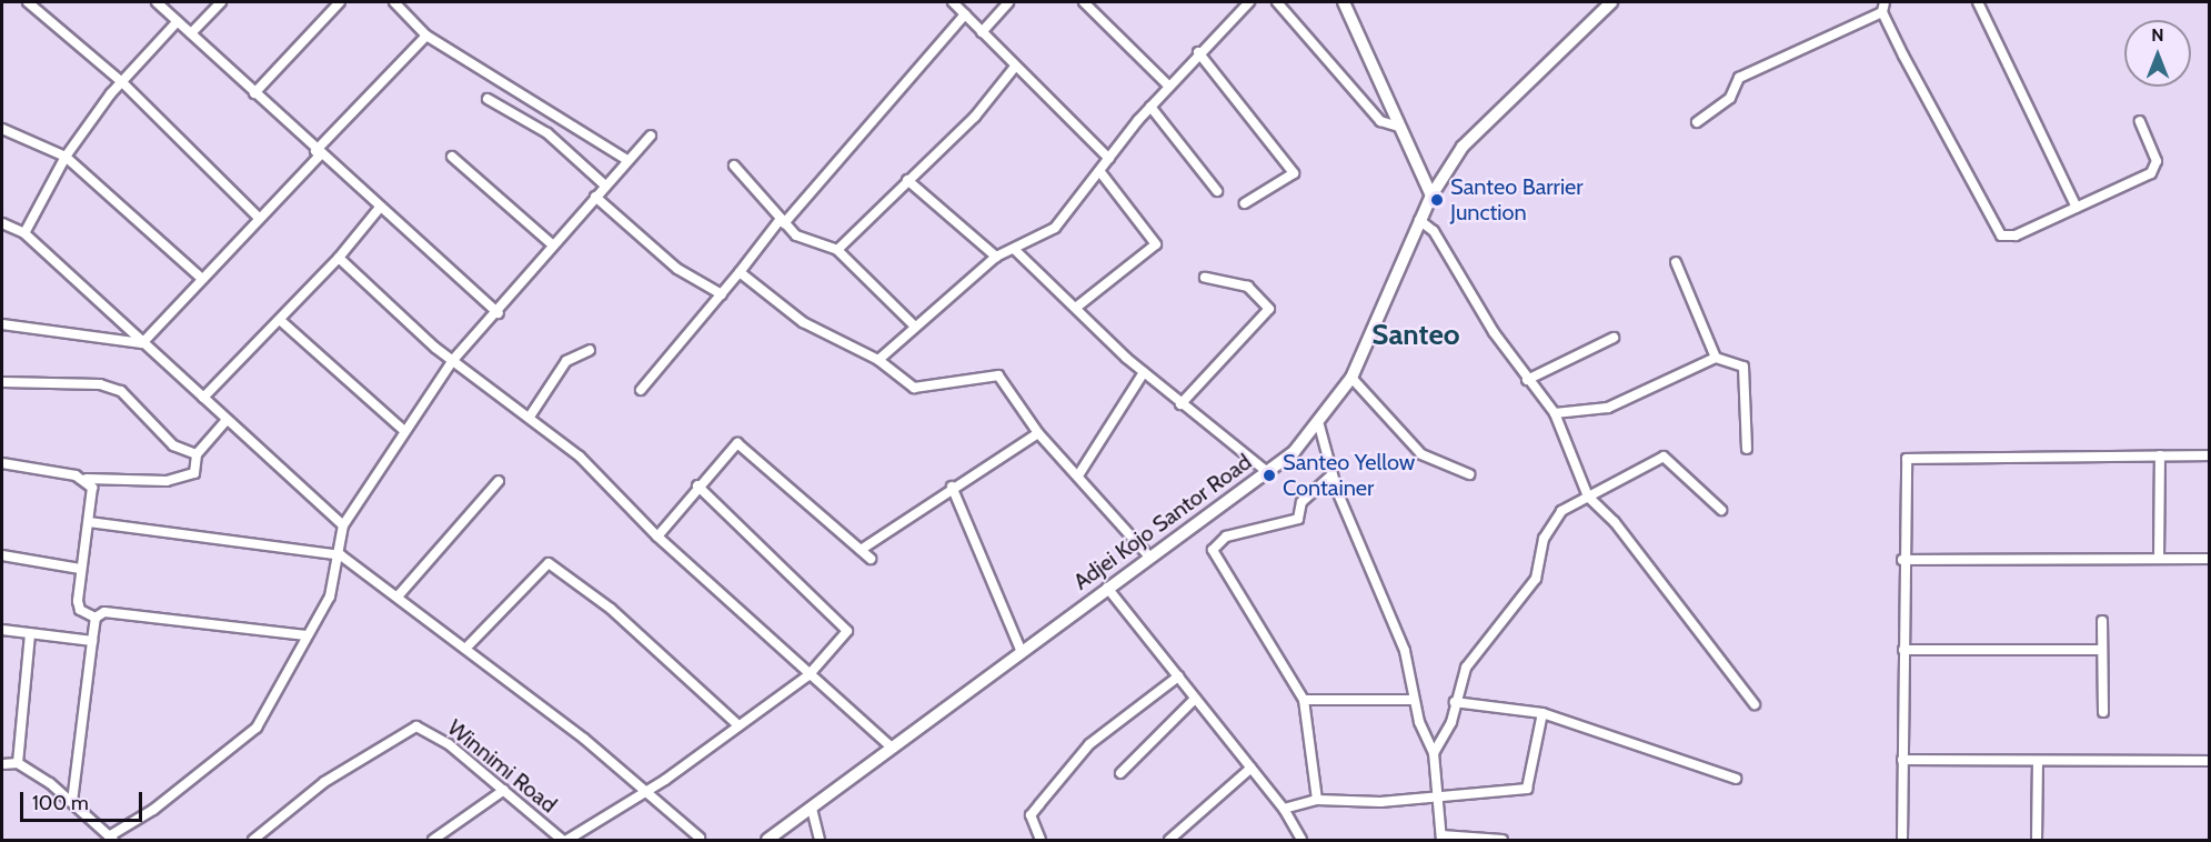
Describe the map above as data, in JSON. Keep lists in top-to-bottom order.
{
  "streets": {
    "street": ["Adjei Kojo Santor Road", "Winnimi Road"]
  },
  "districts": ["Santeo"],
  "places": ["Santeo Barrier Junction", "Santeo Yellow Container"],
  "scale_bar": "100 m",
  "north": "top"
}
